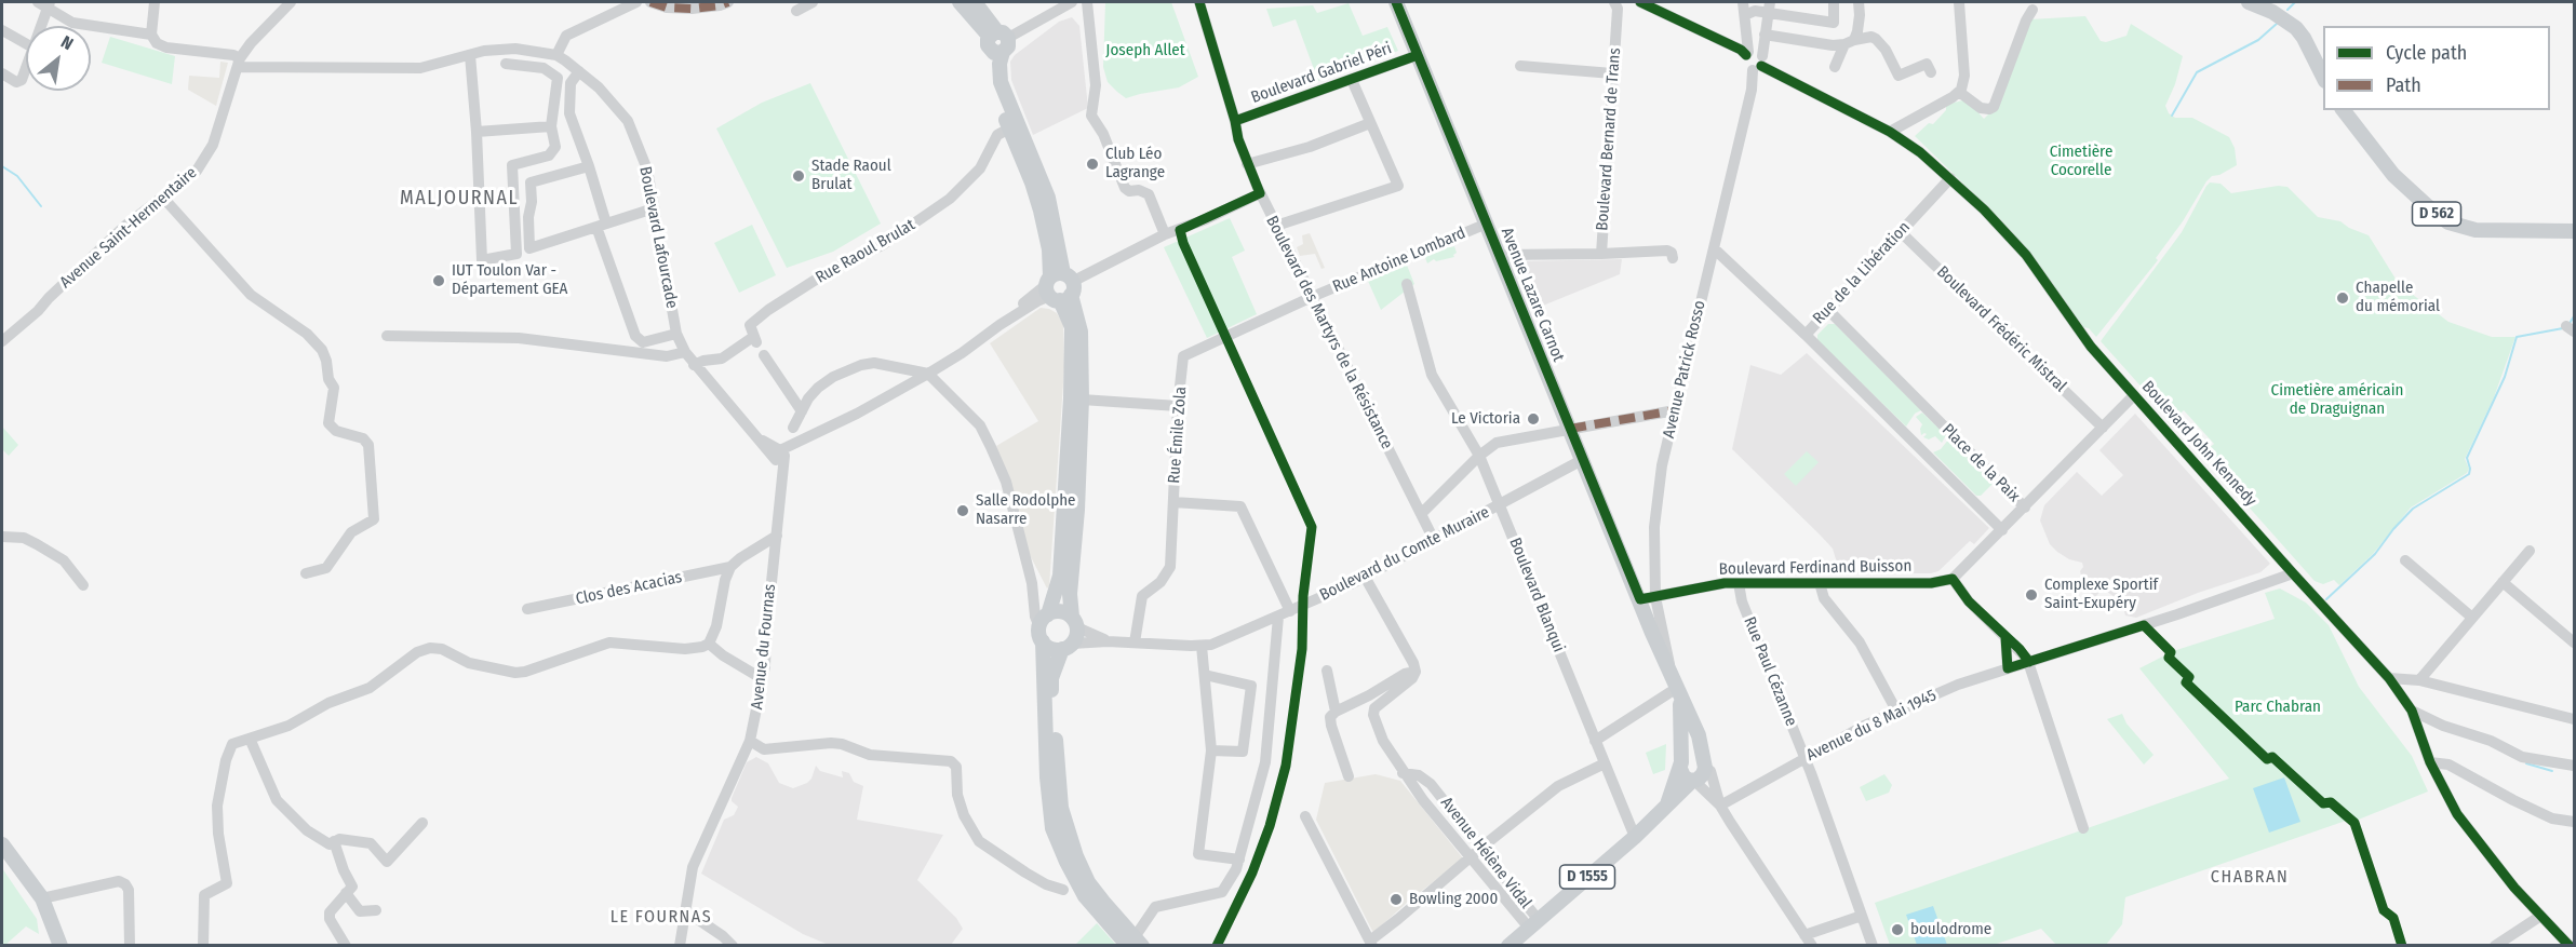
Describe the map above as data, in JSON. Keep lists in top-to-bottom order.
{
  "streets": {
    "main road": ["D 562", "Avenue Lazare Carnot", "D 1555"],
    "street": [
      "Boulevard Gabriel Péri",
      "Boulevard Bernard de Trans",
      "Avenue Saint-Hermentaire",
      "Boulevard Lafourcade",
      "Rue Raoul Brulat",
      "Rue Antoine Lombard",
      "Rue de la Libération",
      "Boulevard Frédéric Mistral",
      "Boulevard des Martyrs de la Résistance",
      "Avenue Patrick Rosso",
      "Rue Émile Zola",
      "Boulevard John Kennedy",
      "Place de la Paix",
      "Boulevard du Comte Muraire",
      "Boulevard Ferdinand Buisson",
      "Clos des Acacias",
      "Boulevard Blanqui",
      "Avenue du Fournas",
      "Rue Paul Cézanne",
      "Avenue du 8 Mai 1945",
      "Avenue Hélène Vidal"
    ]
  },
  "crossings": [
    ["Boulevard Gabriel Péri", "Avenue Lazare Carnot"],
    ["Boulevard Gabriel Péri", "Boulevard des Martyrs de la Résistance"],
    ["Boulevard Bernard de Trans", "Avenue Lazare Carnot"],
    ["Avenue Saint-Hermentaire", "Boulevard Lafourcade"],
    ["Boulevard Lafourcade", "Rue Raoul Brulat"],
    ["Boulevard Lafourcade", "Avenue du Fournas"],
    ["Rue Antoine Lombard", "Avenue Lazare Carnot"],
    ["Rue Antoine Lombard", "Boulevard des Martyrs de la Résistance"],
    ["Rue Antoine Lombard", "Rue Émile Zola"],
    ["Rue de la Libération", "Boulevard Frédéric Mistral"],
    ["Rue de la Libération", "Avenue Patrick Rosso"],
    ["Rue de la Libération", "Boulevard John Kennedy"],
    ["Rue de la Libération", "Place de la Paix"],
    ["Avenue Lazare Carnot", "Avenue Patrick Rosso"],
    ["Avenue Lazare Carnot", "Boulevard du Comte Muraire"],
    ["Avenue Lazare Carnot", "Boulevard Ferdinand Buisson"],
    ["Avenue Lazare Carnot", "D 1555"],
    ["Boulevard des Martyrs de la Résistance", "Rue Émile Zola"],
    ["Boulevard des Martyrs de la Résistance", "Boulevard du Comte Muraire"],
    ["Avenue Patrick Rosso", "Boulevard John Kennedy"],
    ["Avenue Patrick Rosso", "Boulevard Ferdinand Buisson"],
    ["Rue Émile Zola", "Boulevard du Comte Muraire"],
    ["Boulevard John Kennedy", "Avenue du 8 Mai 1945"],
    ["Boulevard du Comte Muraire", "Boulevard Blanqui"],
    ["Boulevard Ferdinand Buisson", "Rue Paul Cézanne"],
    ["Boulevard Blanqui", "D 1555"],
    ["Rue Paul Cézanne", "Avenue du 8 Mai 1945"],
    ["Avenue Hélène Vidal", "D 1555"]
  ],
  "districts": ["MALJOURNAL", "CHABRAN", "LE FOURNAS"],
  "parks": [
    "Joseph Allet",
    "Cimetière Cocorelle",
    "Cimetière américain de Draguignan",
    "Parc Chabran"
  ],
  "places": [
    "Club Léo Lagrange",
    "Stade Raoul Brulat",
    "IUT Toulon Var - Département GEA",
    "Chapelle du mémorial",
    "Le Victoria",
    "Salle Rodolphe Nasarre",
    "Complexe Sportif Saint-Exupéry",
    "Bowling 2000",
    "boulodrome"
  ],
  "legend": ["Cycle path", "Path"],
  "north": "top right"
}
